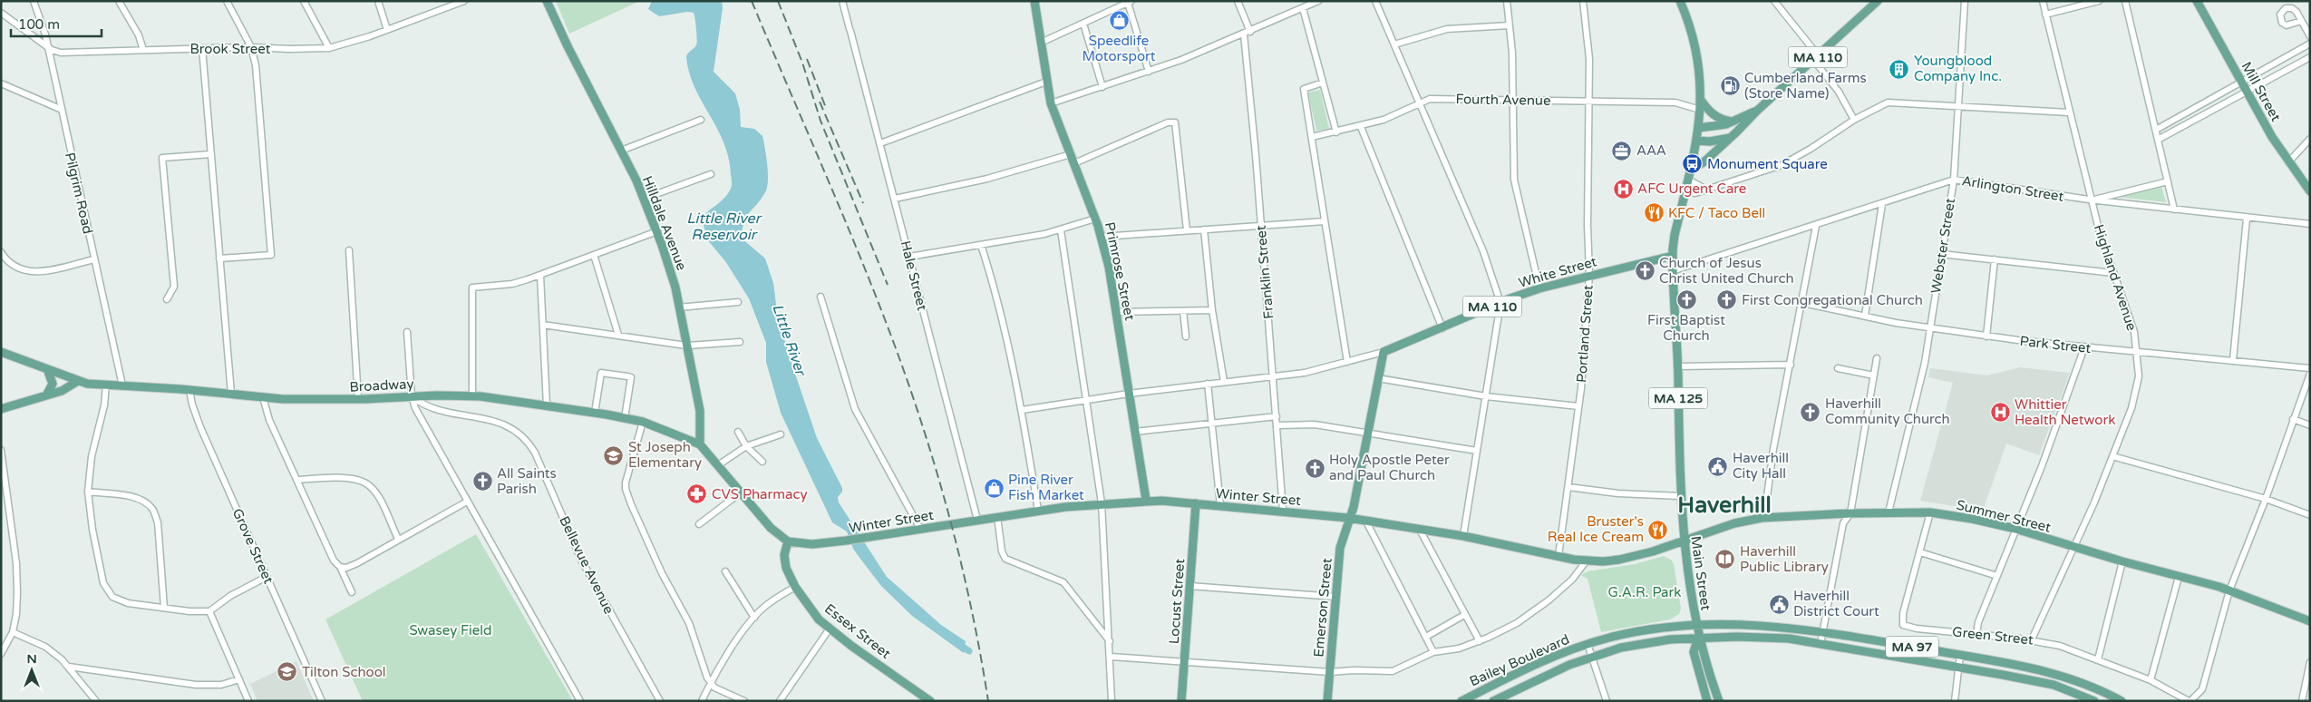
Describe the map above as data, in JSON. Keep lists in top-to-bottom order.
{
  "streets": {
    "main road": [
      "MA 110",
      "Mill Street",
      "Hilldale Avenue",
      "Primrose Street",
      "White Street",
      "Broadway",
      "MA 125",
      "Winter Street",
      "Summer Street",
      "Main Street",
      "Locust Street",
      "Emerson Street",
      "Essex Street",
      "MA 97",
      "Bailey Boulevard"
    ],
    "street": [
      "Brook Street",
      "Fourth Avenue",
      "Arlington Street",
      "Pilgrim Road",
      "Webster Street",
      "Franklin Street",
      "Hale Street",
      "Highland Avenue",
      "Portland Street",
      "Park Street",
      "Grove Street",
      "Bellevue Avenue",
      "Green Street"
    ]
  },
  "crossings": [
    ["Brook Street", "Pilgrim Road"],
    ["MA 110", "Main Street"],
    ["Fourth Avenue", "Portland Street"],
    ["Fourth Avenue", "Main Street"],
    ["Arlington Street", "Webster Street"],
    ["Arlington Street", "Highland Avenue"],
    ["Arlington Street", "Main Street"],
    ["Pilgrim Road", "Broadway"],
    ["Hilldale Avenue", "Broadway"],
    ["Webster Street", "Park Street"],
    ["Webster Street", "Summer Street"],
    ["Primrose Street", "Winter Street"],
    ["Franklin Street", "Winter Street"],
    ["White Street", "Portland Street"],
    ["White Street", "Main Street"],
    ["Hale Street", "Winter Street"],
    ["Highland Avenue", "Park Street"],
    ["Highland Avenue", "Summer Street"],
    ["Highland Avenue", "Green Street"],
    ["Portland Street", "Winter Street"],
    ["Broadway", "Winter Street"],
    ["Broadway", "Grove Street"],
    ["Broadway", "Bellevue Avenue"],
    ["Broadway", "Essex Street"],
    ["Winter Street", "Summer Street"],
    ["Winter Street", "Main Street"],
    ["Winter Street", "Locust Street"],
    ["Winter Street", "Emerson Street"],
    ["Winter Street", "Essex Street"],
    ["Summer Street", "Main Street"],
    ["Summer Street", "Green Street"],
    ["Main Street", "MA 97"],
    ["Main Street", "Bailey Boulevard"],
    ["MA 97", "Bailey Boulevard"]
  ],
  "districts": ["Haverhill"],
  "water": ["Little River Reservoir", "Little River"],
  "parks": ["G.A.R. Park", "Swasey Field"],
  "places": {
    "shop": ["Speedlife Motorsport", "Pine River Fish Market"],
    "building": ["Youngblood Company Inc."],
    "fuel station": ["Cumberland Farms (Store Name)"],
    "office": ["AAA"],
    "bus stop": ["Monument Square"],
    "hospital": ["AFC Urgent Care", "Whittier Health Network"],
    "restaurant": ["KFC / Taco Bell", "Bruster's Real Ice Cream"],
    "church": [
      "Church of Jesus Christ United Church",
      "First Baptist Church",
      "First Congregational Church",
      "Haverhill Community Church",
      "Holy Apostle Peter and Paul Church",
      "All Saints Parish"
    ],
    "school or university": ["St Joseph Elementary", "Tilton School"],
    "public building": ["Haverhill City Hall", "Haverhill District Court"],
    "pharmacy": ["CVS Pharmacy"],
    "library": ["Haverhill Public Library"]
  },
  "scale_bar": "100 m",
  "north": "top"
}
